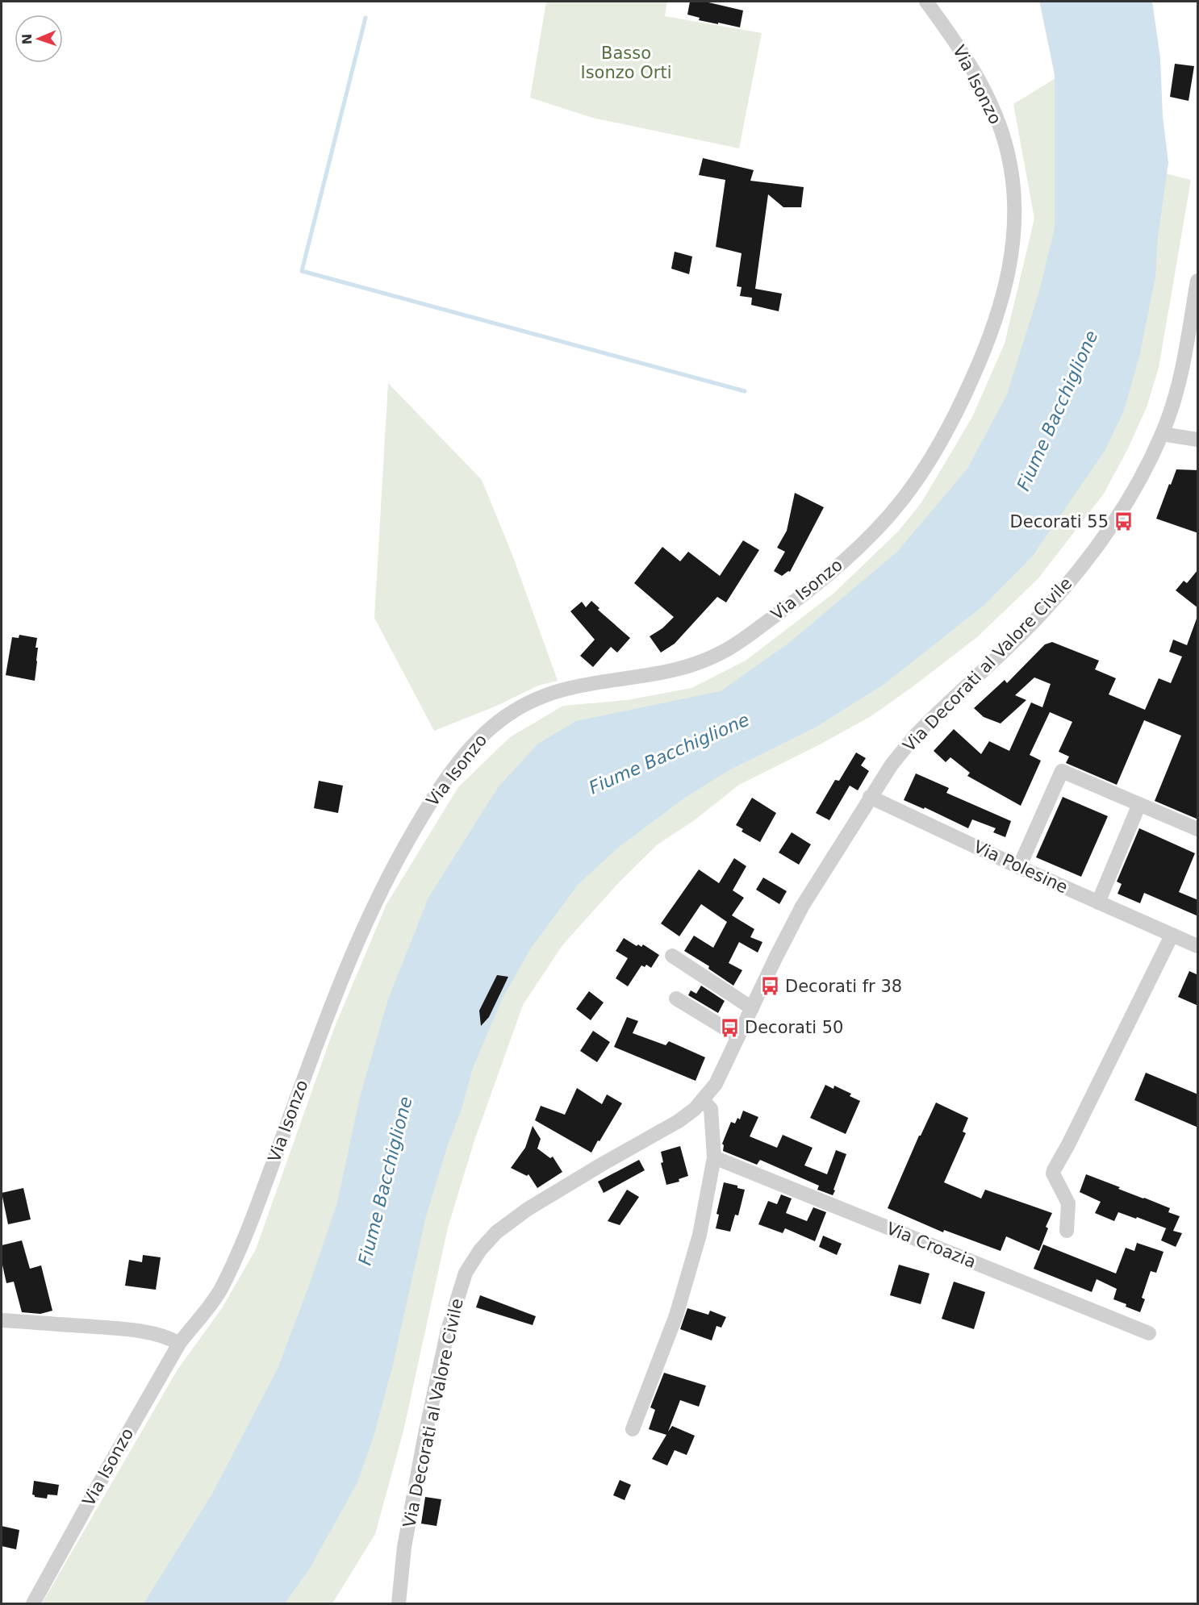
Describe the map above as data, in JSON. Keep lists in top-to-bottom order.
{
  "streets": {
    "street": [
      "Via Isonzo",
      "Via Decorati al Valore Civile",
      "Via Polesine",
      "Via Croazia"
    ]
  },
  "crossings": [
    ["Via Decorati al Valore Civile", "Via Polesine"]
  ],
  "water": ["Fiume Bacchiglione"],
  "parks": ["Basso Isonzo Orti"],
  "places": {
    "bus stop": ["Decorati 55", "Decorati fr 38", "Decorati 50"]
  },
  "north": "left"
}
